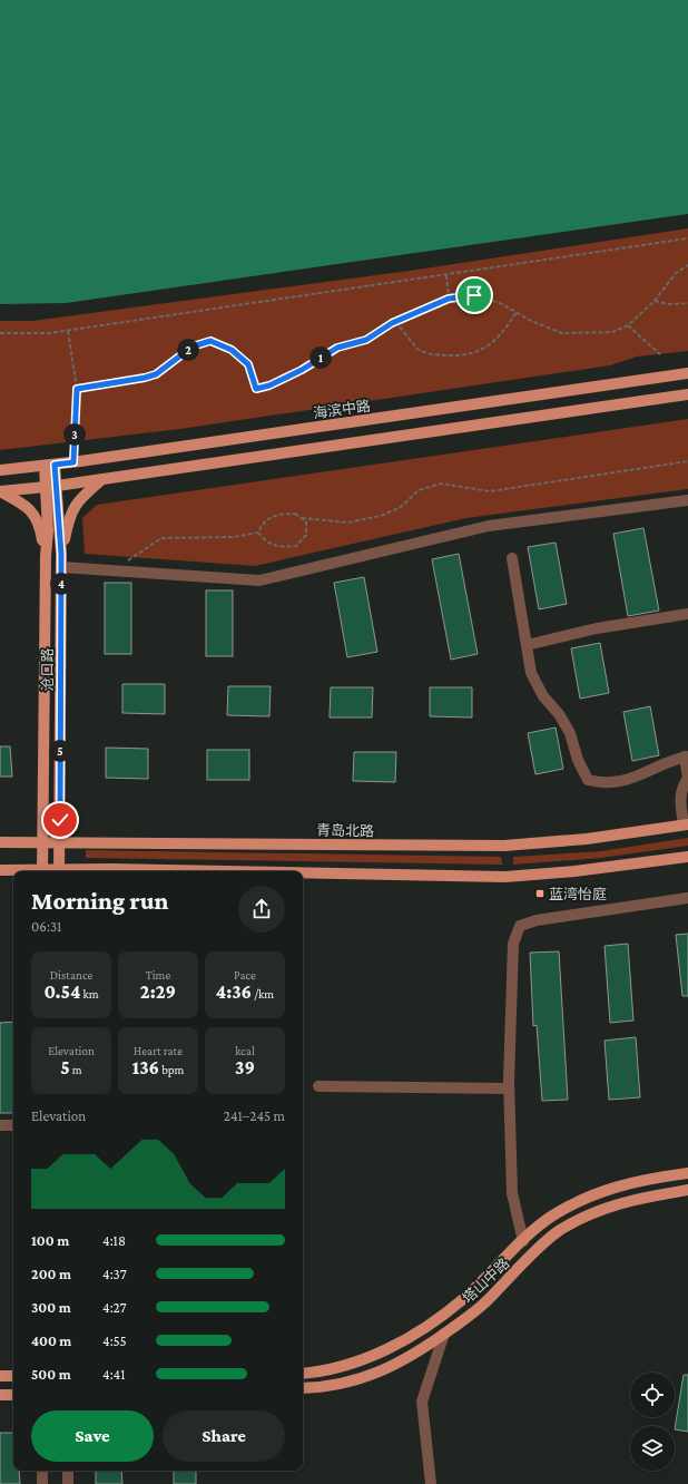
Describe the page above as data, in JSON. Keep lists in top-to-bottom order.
{
  "streets": {
    "main road": [
      "海滨中路",
      "沧口路",
      "青岛北路",
      "塔山中路"
    ]
  },
  "crossings": [
    ["海滨中路", "沧口路"],
    ["沧口路", "青岛北路"]
  ],
  "places": {
    "transit": ["蓝湾怡庭"]
  },
  "page": {
    "pins": [
      "2",
      "1",
      "3",
      "4",
      "5"
    ],
    "heading": ["Morning run", "06:31"],
    "stats": [
      ["Distance", "0.54 km"],
      ["Time", "2:29"],
      ["Pace", "4:36 /km"],
      ["Elevation", "5 m"],
      ["Heart rate", "136 bpm"],
      ["kcal", "39"]
    ],
    "chart": ["Elevation", "241–245 m"],
    "list": [
      {
        "name": "100 m",
        "note": "4:18"
      },
      {
        "name": "200 m",
        "note": "4:37"
      },
      {
        "name": "300 m",
        "note": "4:27"
      },
      {
        "name": "400 m",
        "note": "4:55"
      },
      {
        "name": "500 m",
        "note": "4:41"
      }
    ],
    "buttons": ["Save", "Share"]
  }
}
